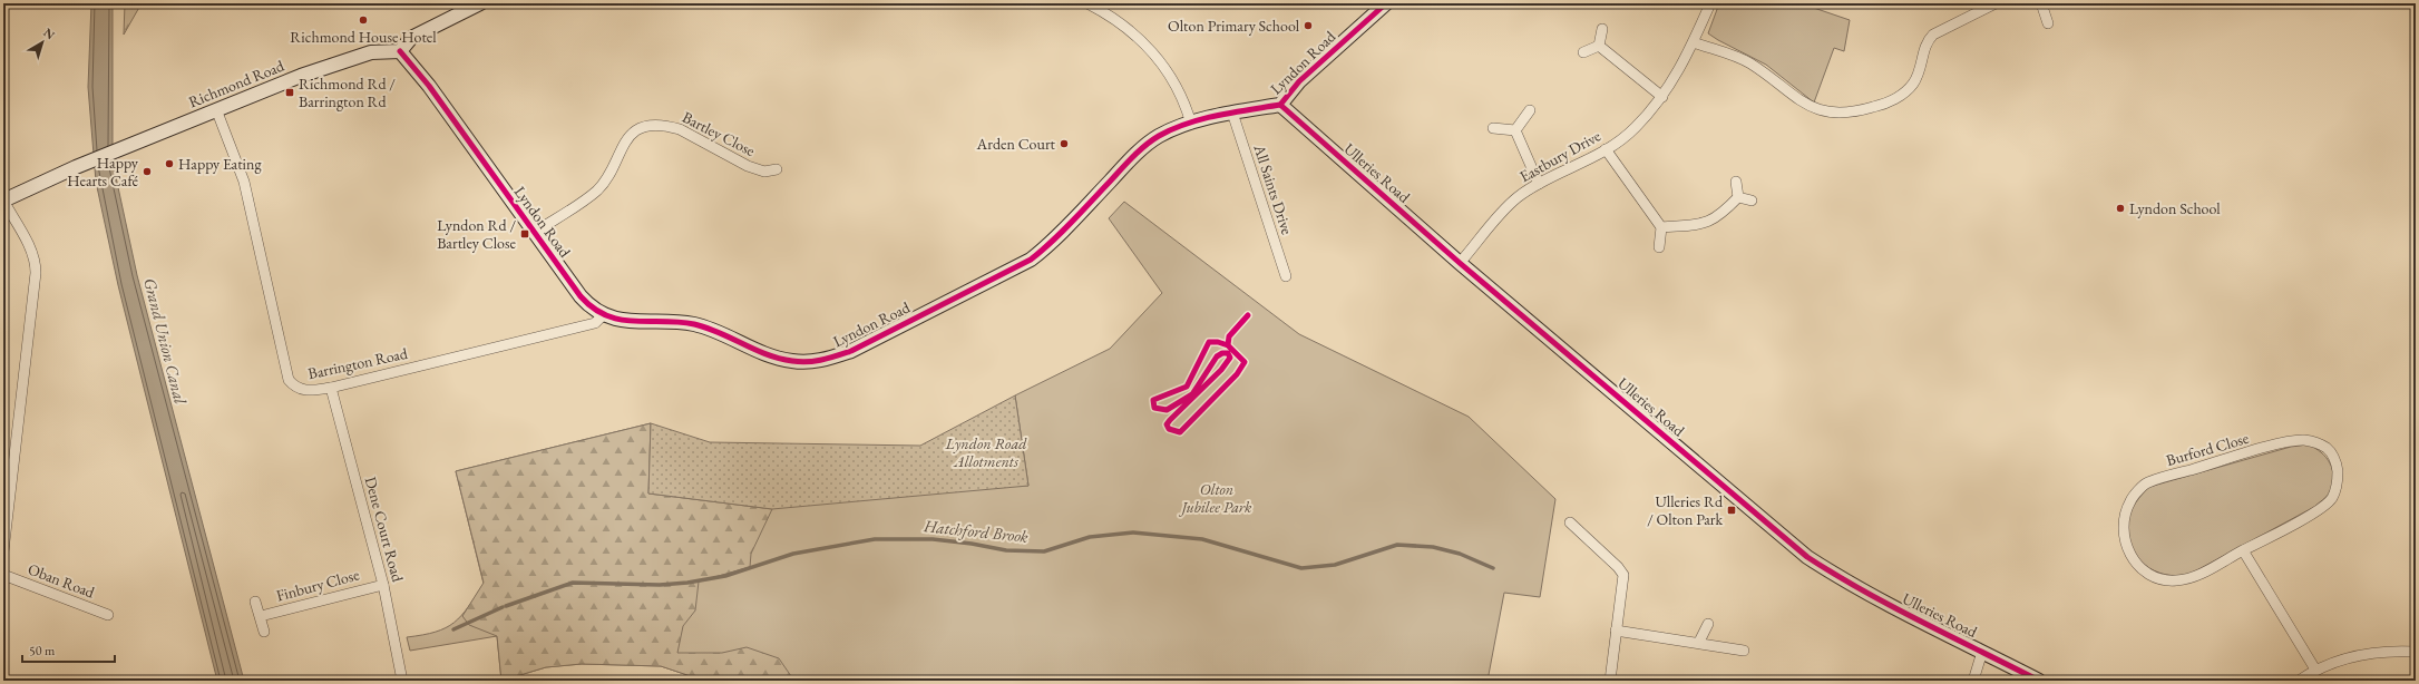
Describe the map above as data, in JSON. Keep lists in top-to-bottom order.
{
  "streets": {
    "street": [
      "Lyndon Road",
      "Richmond Road",
      "Bartley Close",
      "Eastbury Drive",
      "Ulleries Road",
      "All Saints Drive",
      "Barrington Road",
      "Burford Close",
      "Dene Court Road",
      "Oban Road",
      "Finbury Close"
    ]
  },
  "crossings": [
    ["Lyndon Road", "Richmond Road"],
    ["Lyndon Road", "Bartley Close"],
    ["Lyndon Road", "Ulleries Road"],
    ["Lyndon Road", "All Saints Drive"],
    ["Lyndon Road", "Barrington Road"],
    ["Richmond Road", "Barrington Road"],
    ["Eastbury Drive", "Ulleries Road"],
    ["Barrington Road", "Dene Court Road"],
    ["Dene Court Road", "Finbury Close"]
  ],
  "water": ["Grand Union Canal", "Hatchford Brook"],
  "parks": ["Lyndon Road Allotments", "Olton Jubilee Park"],
  "places": {
    "other": [
      "Richmond House Hotel",
      "Olton Primary School",
      "Arden Court",
      "Happy Eating",
      "Happy Hearts Café",
      "Lyndon School"
    ],
    "transit": ["Richmond Rd / Barrington Rd", "Lyndon Rd / Bartley Close", "Ulleries Rd / Olton Park"]
  },
  "scale_bar": "50 m",
  "north": "top right"
}
